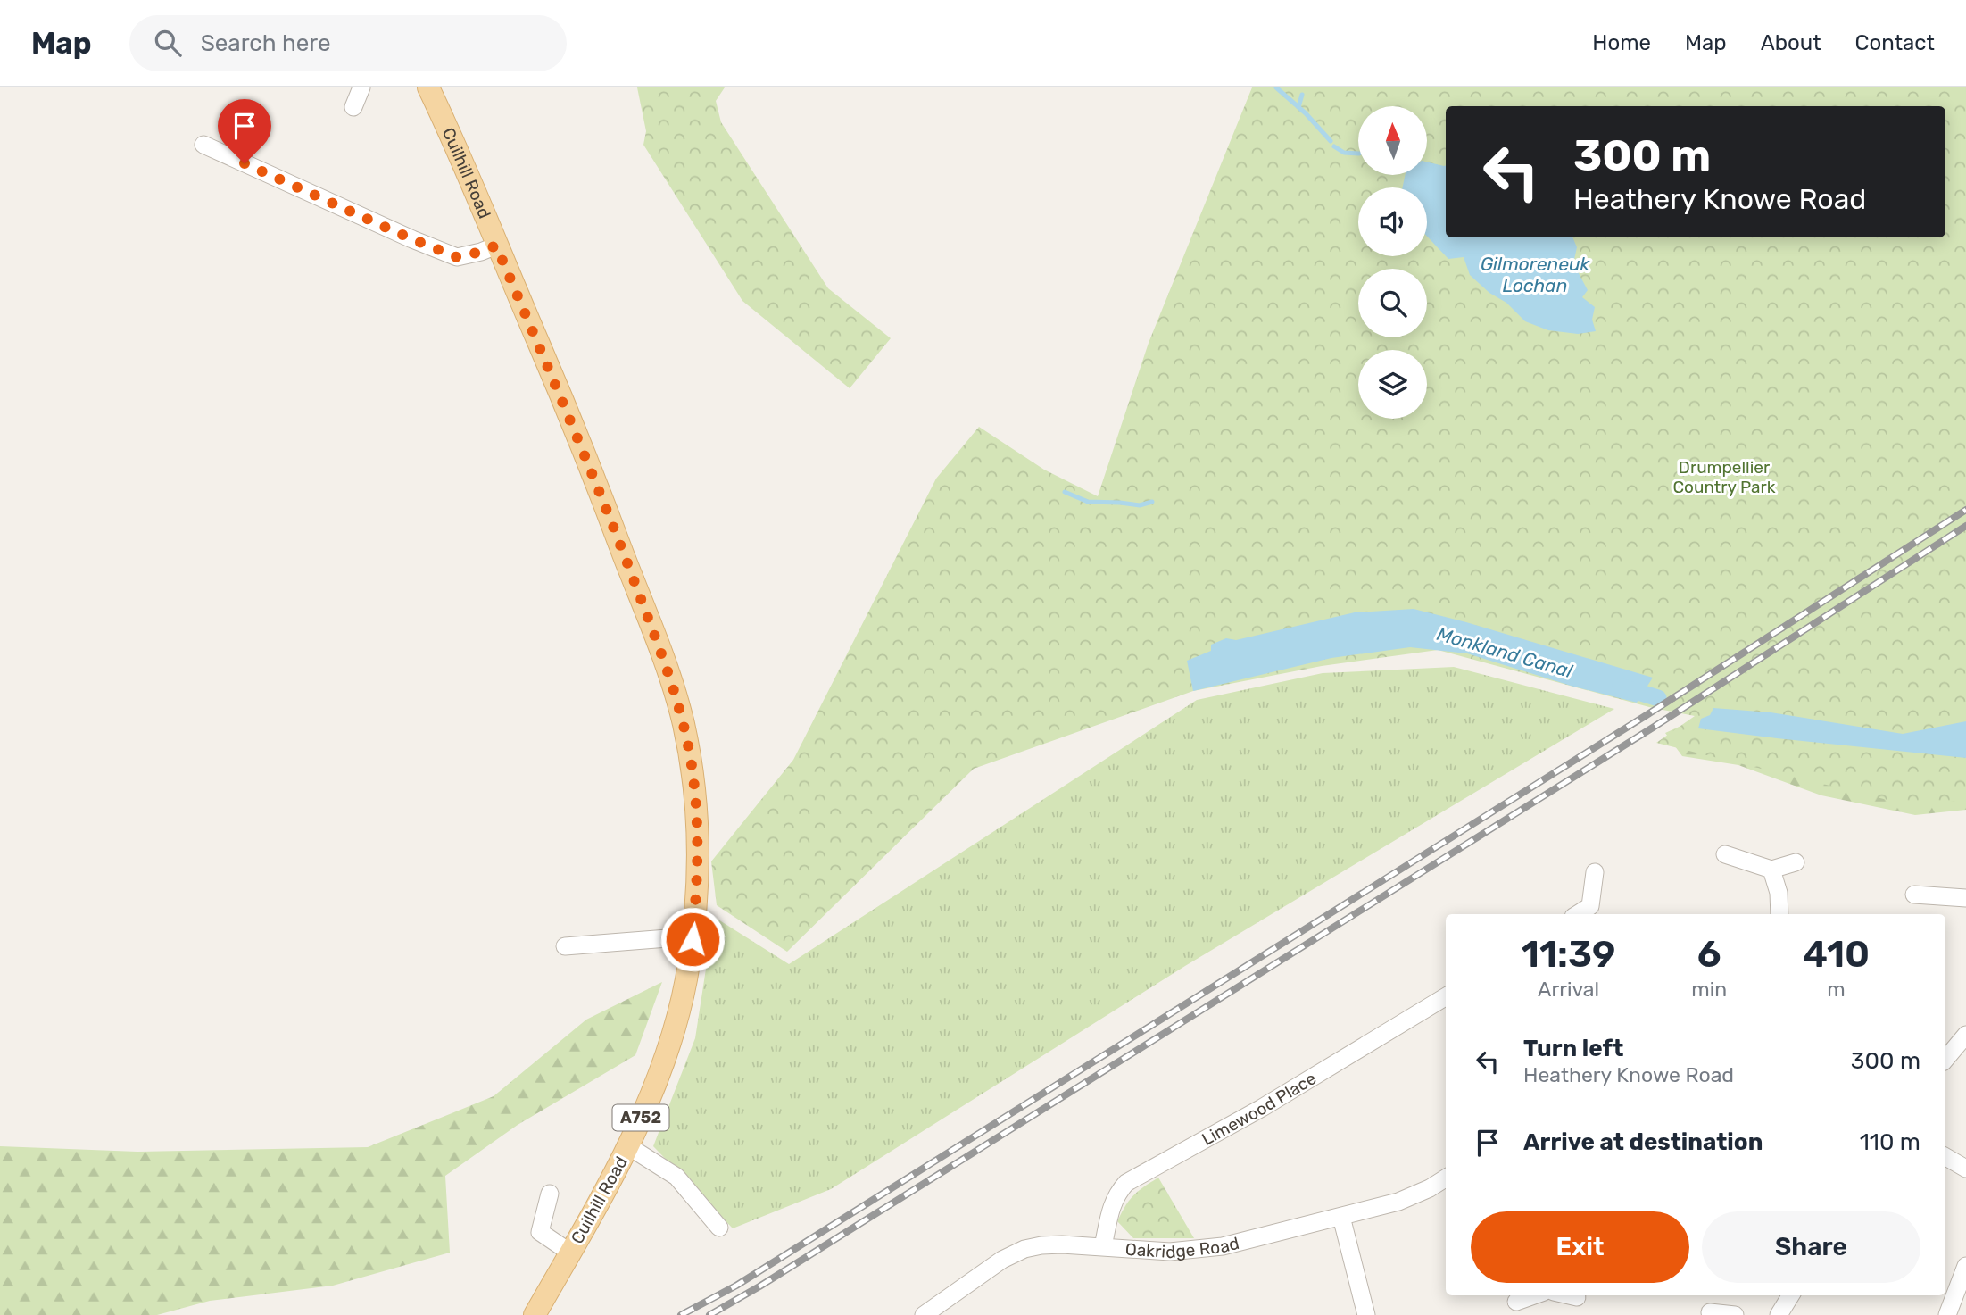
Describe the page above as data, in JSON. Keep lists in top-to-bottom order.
{
  "streets": {
    "main road": ["Cuilhill Road", "A752"],
    "street": ["Limewood Place", "Oakridge Road"]
  },
  "crossings": [
    ["Limewood Place", "Oakridge Road"]
  ],
  "water": ["Gilmoreneuk Lochan", "Monkland Canal"],
  "parks": ["Drumpellier Country Park"],
  "north": "top",
  "page": {
    "header": "Map",
    "search": "Search here",
    "nav": [
      "Home",
      "Map",
      "About",
      "Contact"
    ],
    "turn": ["300 m", "Heathery Knowe Road"],
    "eta": [
      "11:39",
      "Arrival",
      "6",
      "min",
      "410",
      "m"
    ],
    "list": [
      {
        "name": "Turn left",
        "note": "Heathery Knowe Road",
        "value": "300 m"
      },
      {
        "name": "Arrive at destination",
        "value": "110 m"
      }
    ],
    "buttons": ["Exit", "Share"]
  }
}
